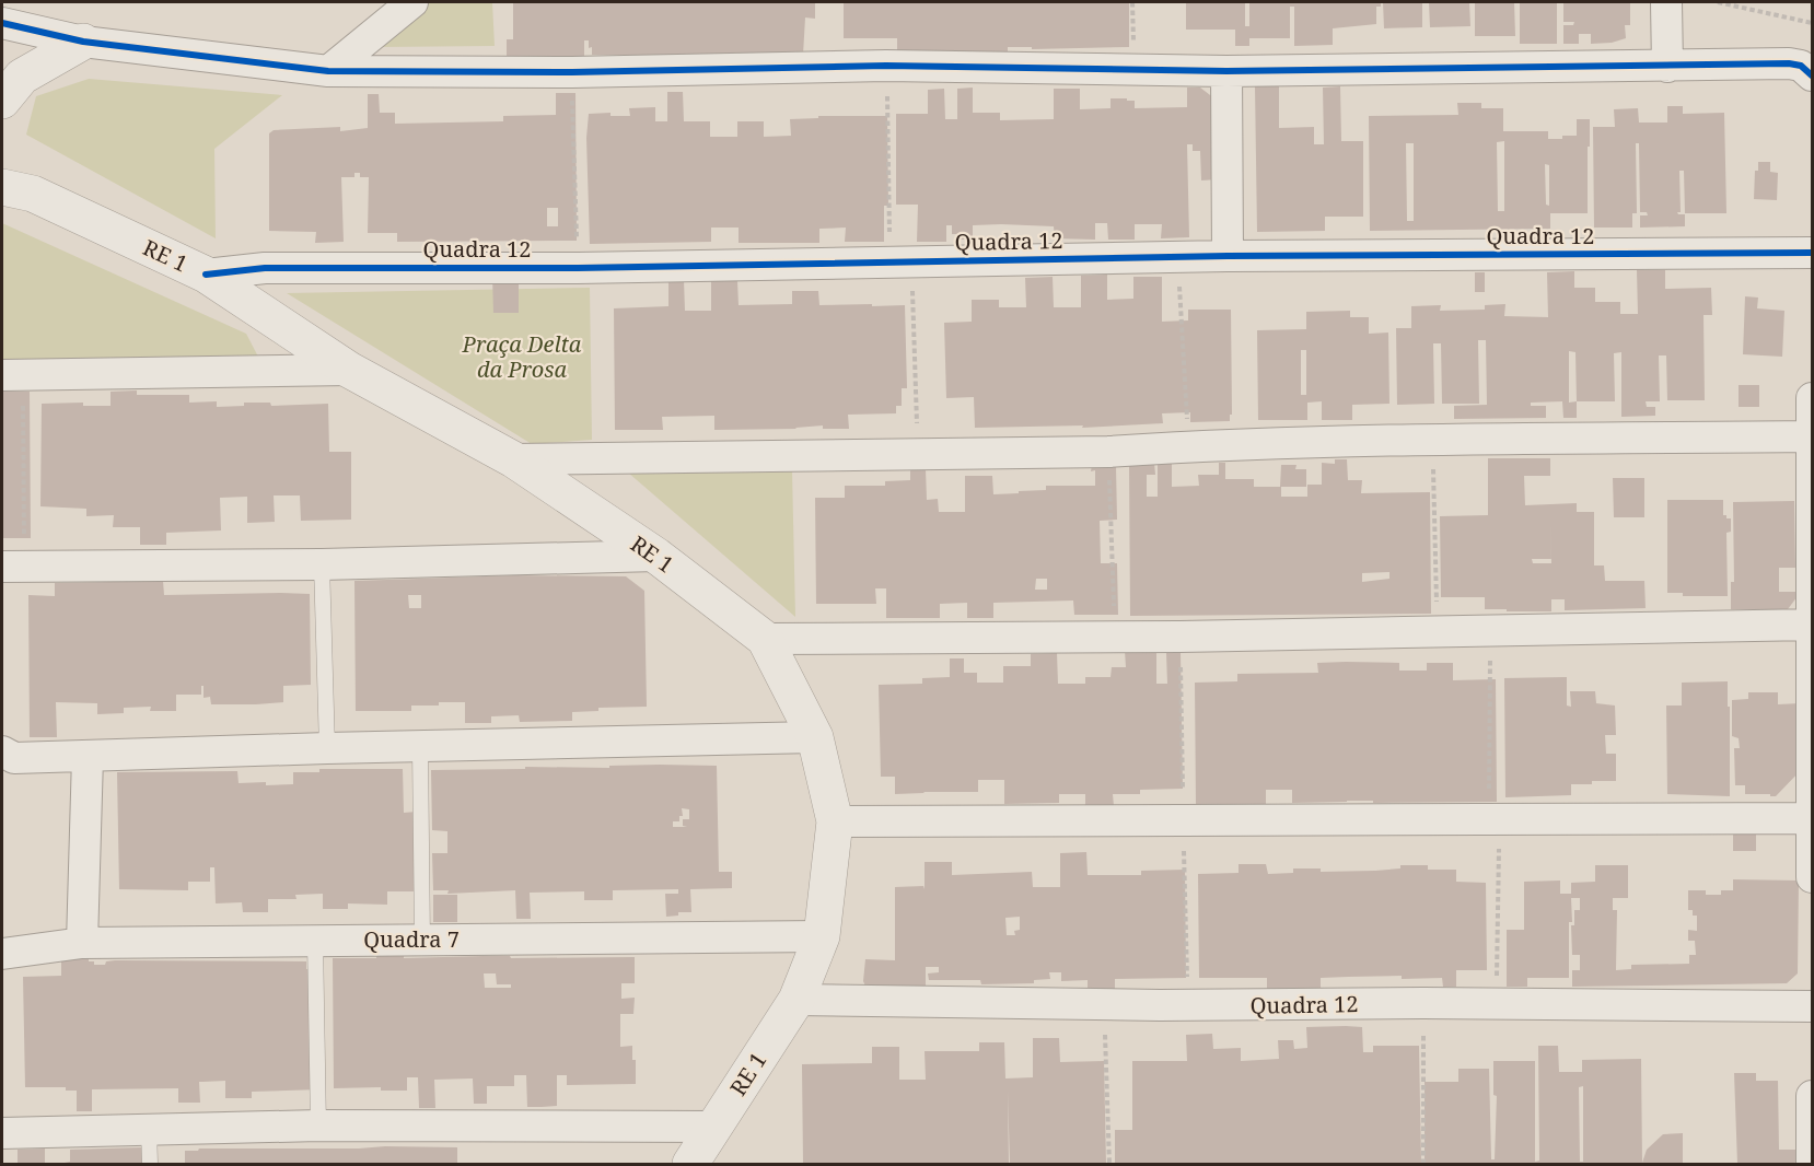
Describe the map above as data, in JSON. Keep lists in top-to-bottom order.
{
  "streets": {
    "street": ["Quadra 12", "RE 1", "Quadra 7"]
  },
  "crossings": [
    ["Quadra 12", "RE 1"],
    ["RE 1", "Quadra 7"]
  ],
  "parks": ["Praça Delta da Prosa"]
}
